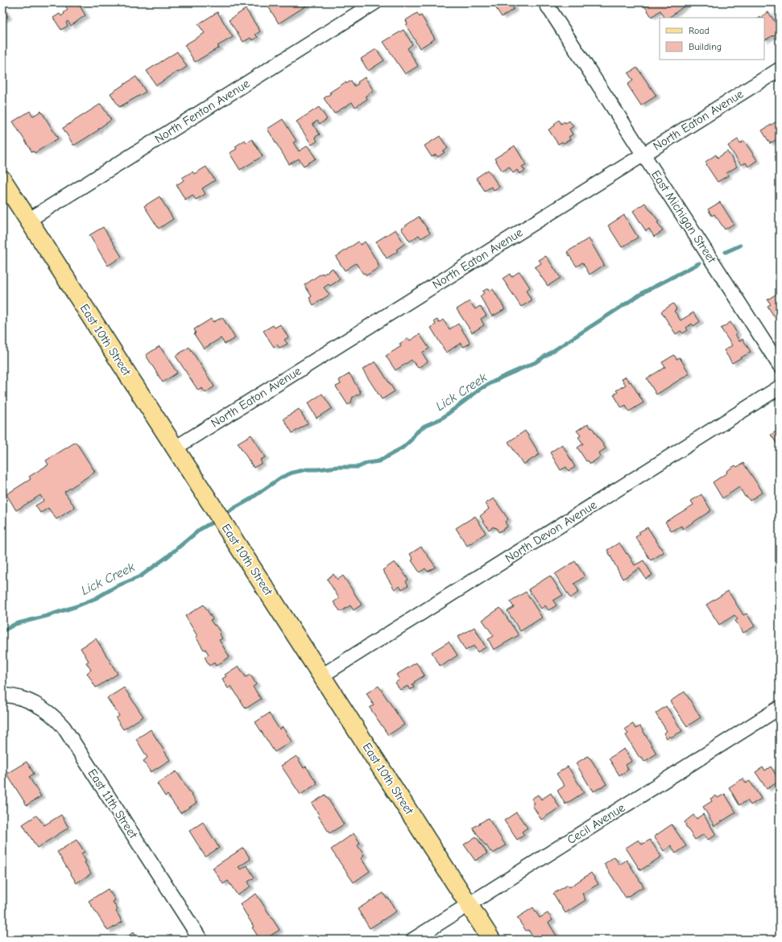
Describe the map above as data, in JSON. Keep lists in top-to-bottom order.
{
  "streets": {
    "main road": ["East 10th Street"],
    "street": [
      "North Fenton Avenue",
      "North Eaton Avenue",
      "East Michigan Street",
      "North Devon Avenue",
      "East 11th Street",
      "Cecil Avenue"
    ]
  },
  "crossings": [
    ["North Fenton Avenue", "East 10th Street"],
    ["North Eaton Avenue", "East Michigan Street"],
    ["North Eaton Avenue", "East 10th Street"],
    ["East 10th Street", "North Devon Avenue"],
    ["East 10th Street", "Cecil Avenue"]
  ],
  "water": ["Lick Creek"],
  "legend": ["Road", "Building"]
}
